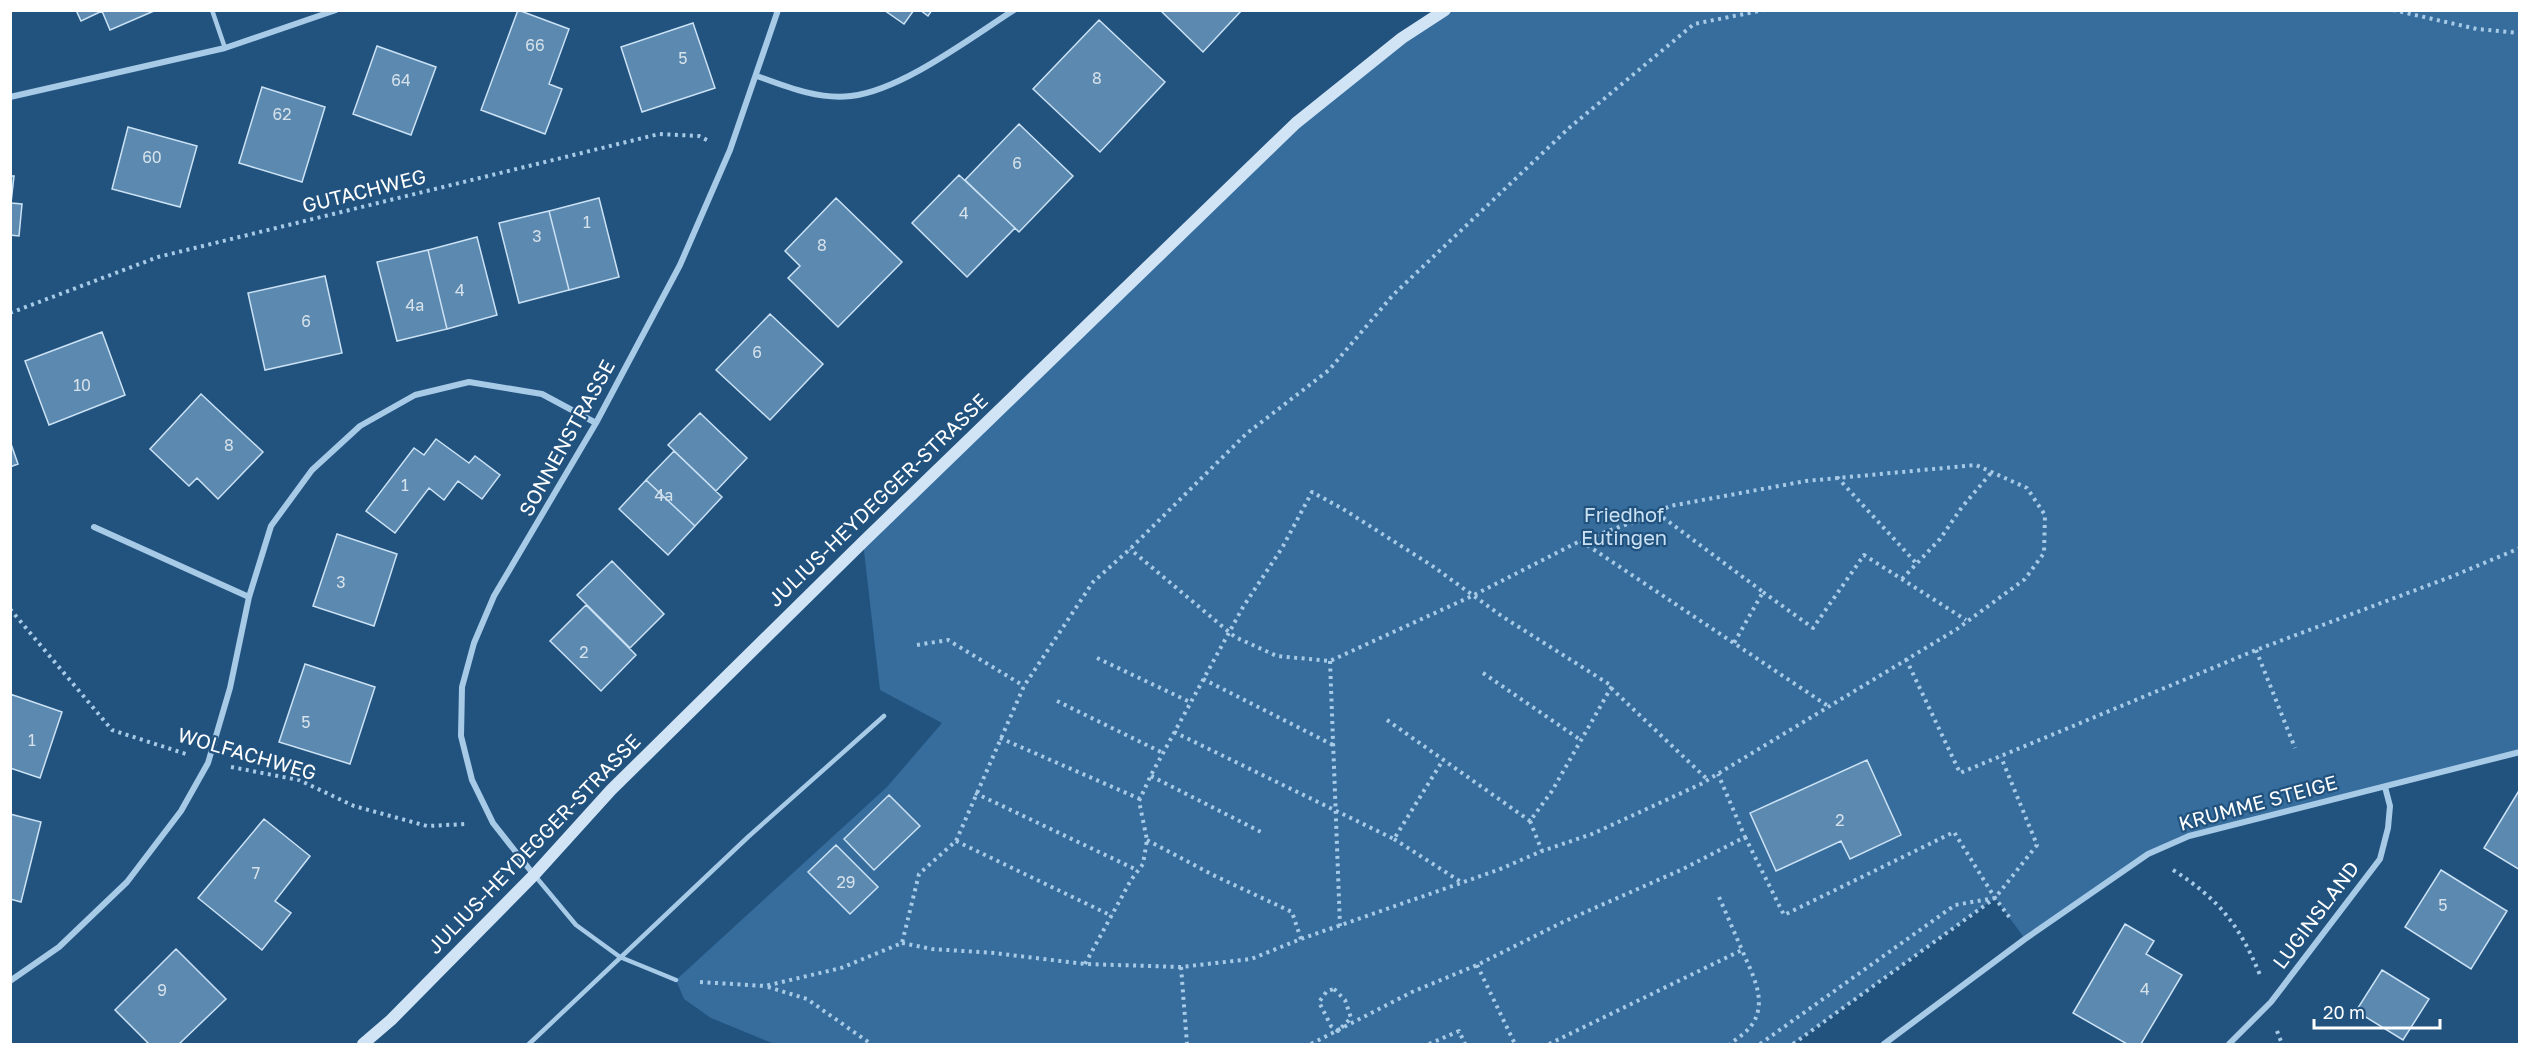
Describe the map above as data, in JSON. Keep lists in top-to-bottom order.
{
  "streets": {
    "street": [
      "SONNENSTRASSE",
      "JULIUS-HEYDEGGER-STRASSE",
      "KRUMME STEIGE",
      "LUGINSLAND"
    ],
    "path": ["GUTACHWEG", "WOLFACHWEG"]
  },
  "crossings": [
    ["GUTACHWEG", "SONNENSTRASSE"],
    ["SONNENSTRASSE", "JULIUS-HEYDEGGER-STRASSE"],
    ["SONNENSTRASSE", "WOLFACHWEG"],
    ["KRUMME STEIGE", "LUGINSLAND"]
  ],
  "parks": ["Friedhof Eutingen"],
  "house_numbers": [
    "66",
    "5",
    "8",
    "64",
    "62",
    "60",
    "6",
    "4",
    "1",
    "3",
    "8",
    "4",
    "4a",
    "6",
    "6",
    "10",
    "8",
    "1",
    "4a",
    "3",
    "2",
    "5",
    "1",
    "2",
    "7",
    "29",
    "5",
    "4",
    "9"
  ],
  "scale_bar": "20 m"
}
